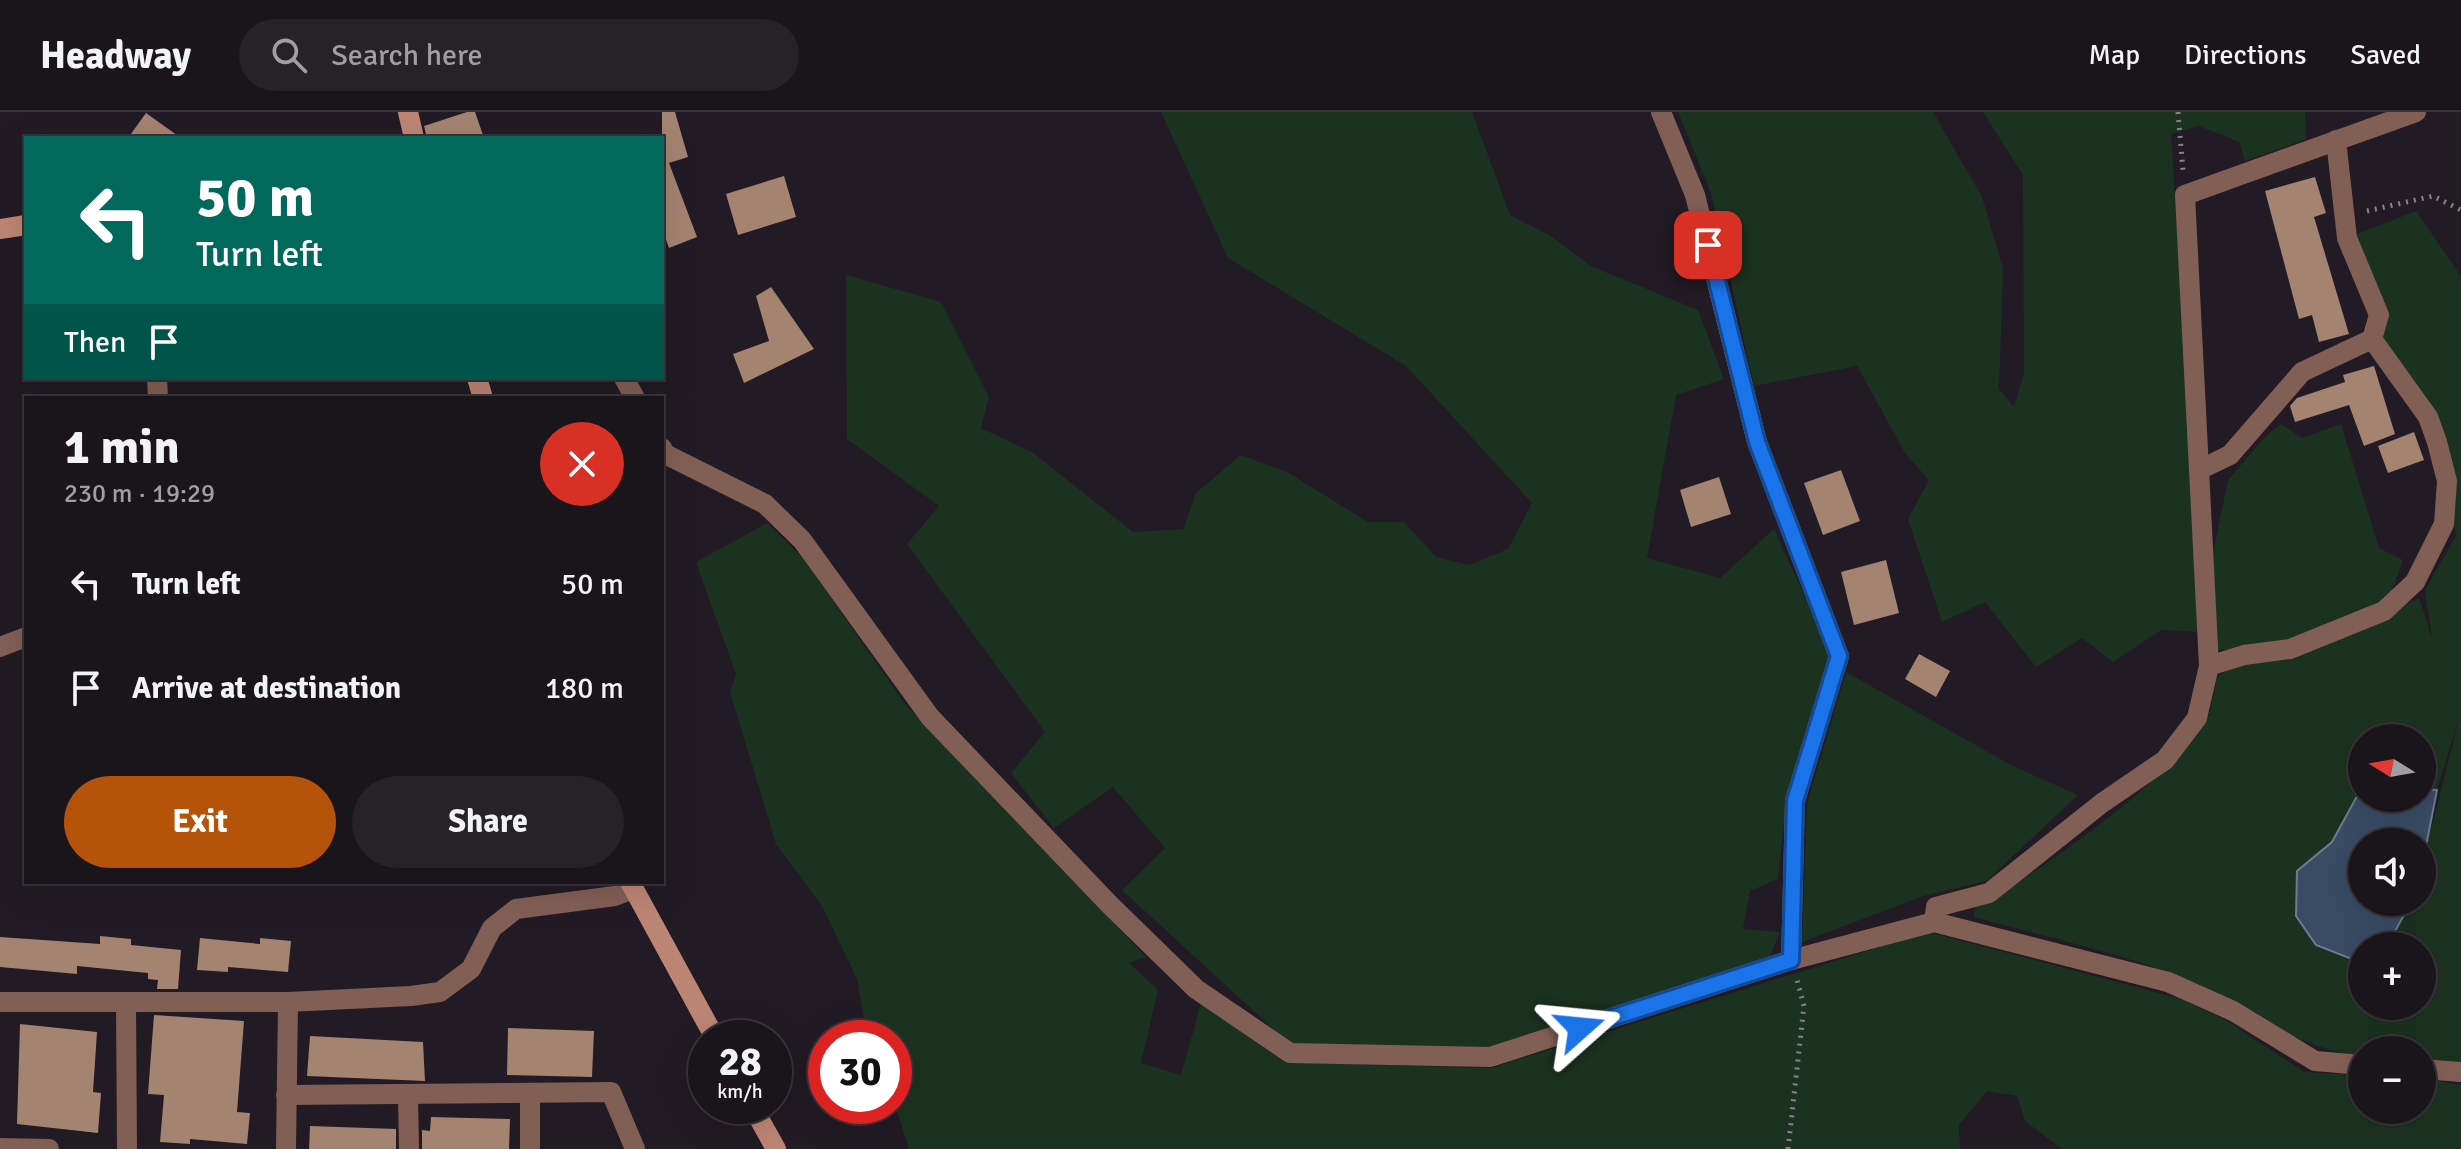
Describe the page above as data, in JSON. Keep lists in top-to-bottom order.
{
  "north": "left",
  "page": {
    "header": "Headway",
    "search": "Search here",
    "nav": ["Map", "Directions", "Saved"],
    "turn": ["50 m", "Turn left"],
    "then": "Then",
    "heading": ["1 min", "230 m · 19:29"],
    "list": [
      {
        "name": "Turn left",
        "value": "50 m"
      },
      {
        "name": "Arrive at destination",
        "value": "180 m"
      }
    ],
    "map_buttons": ["+", "−"],
    "buttons": ["Exit", "Share"],
    "speed": "28 km/h",
    "limit": "30"
  }
}
